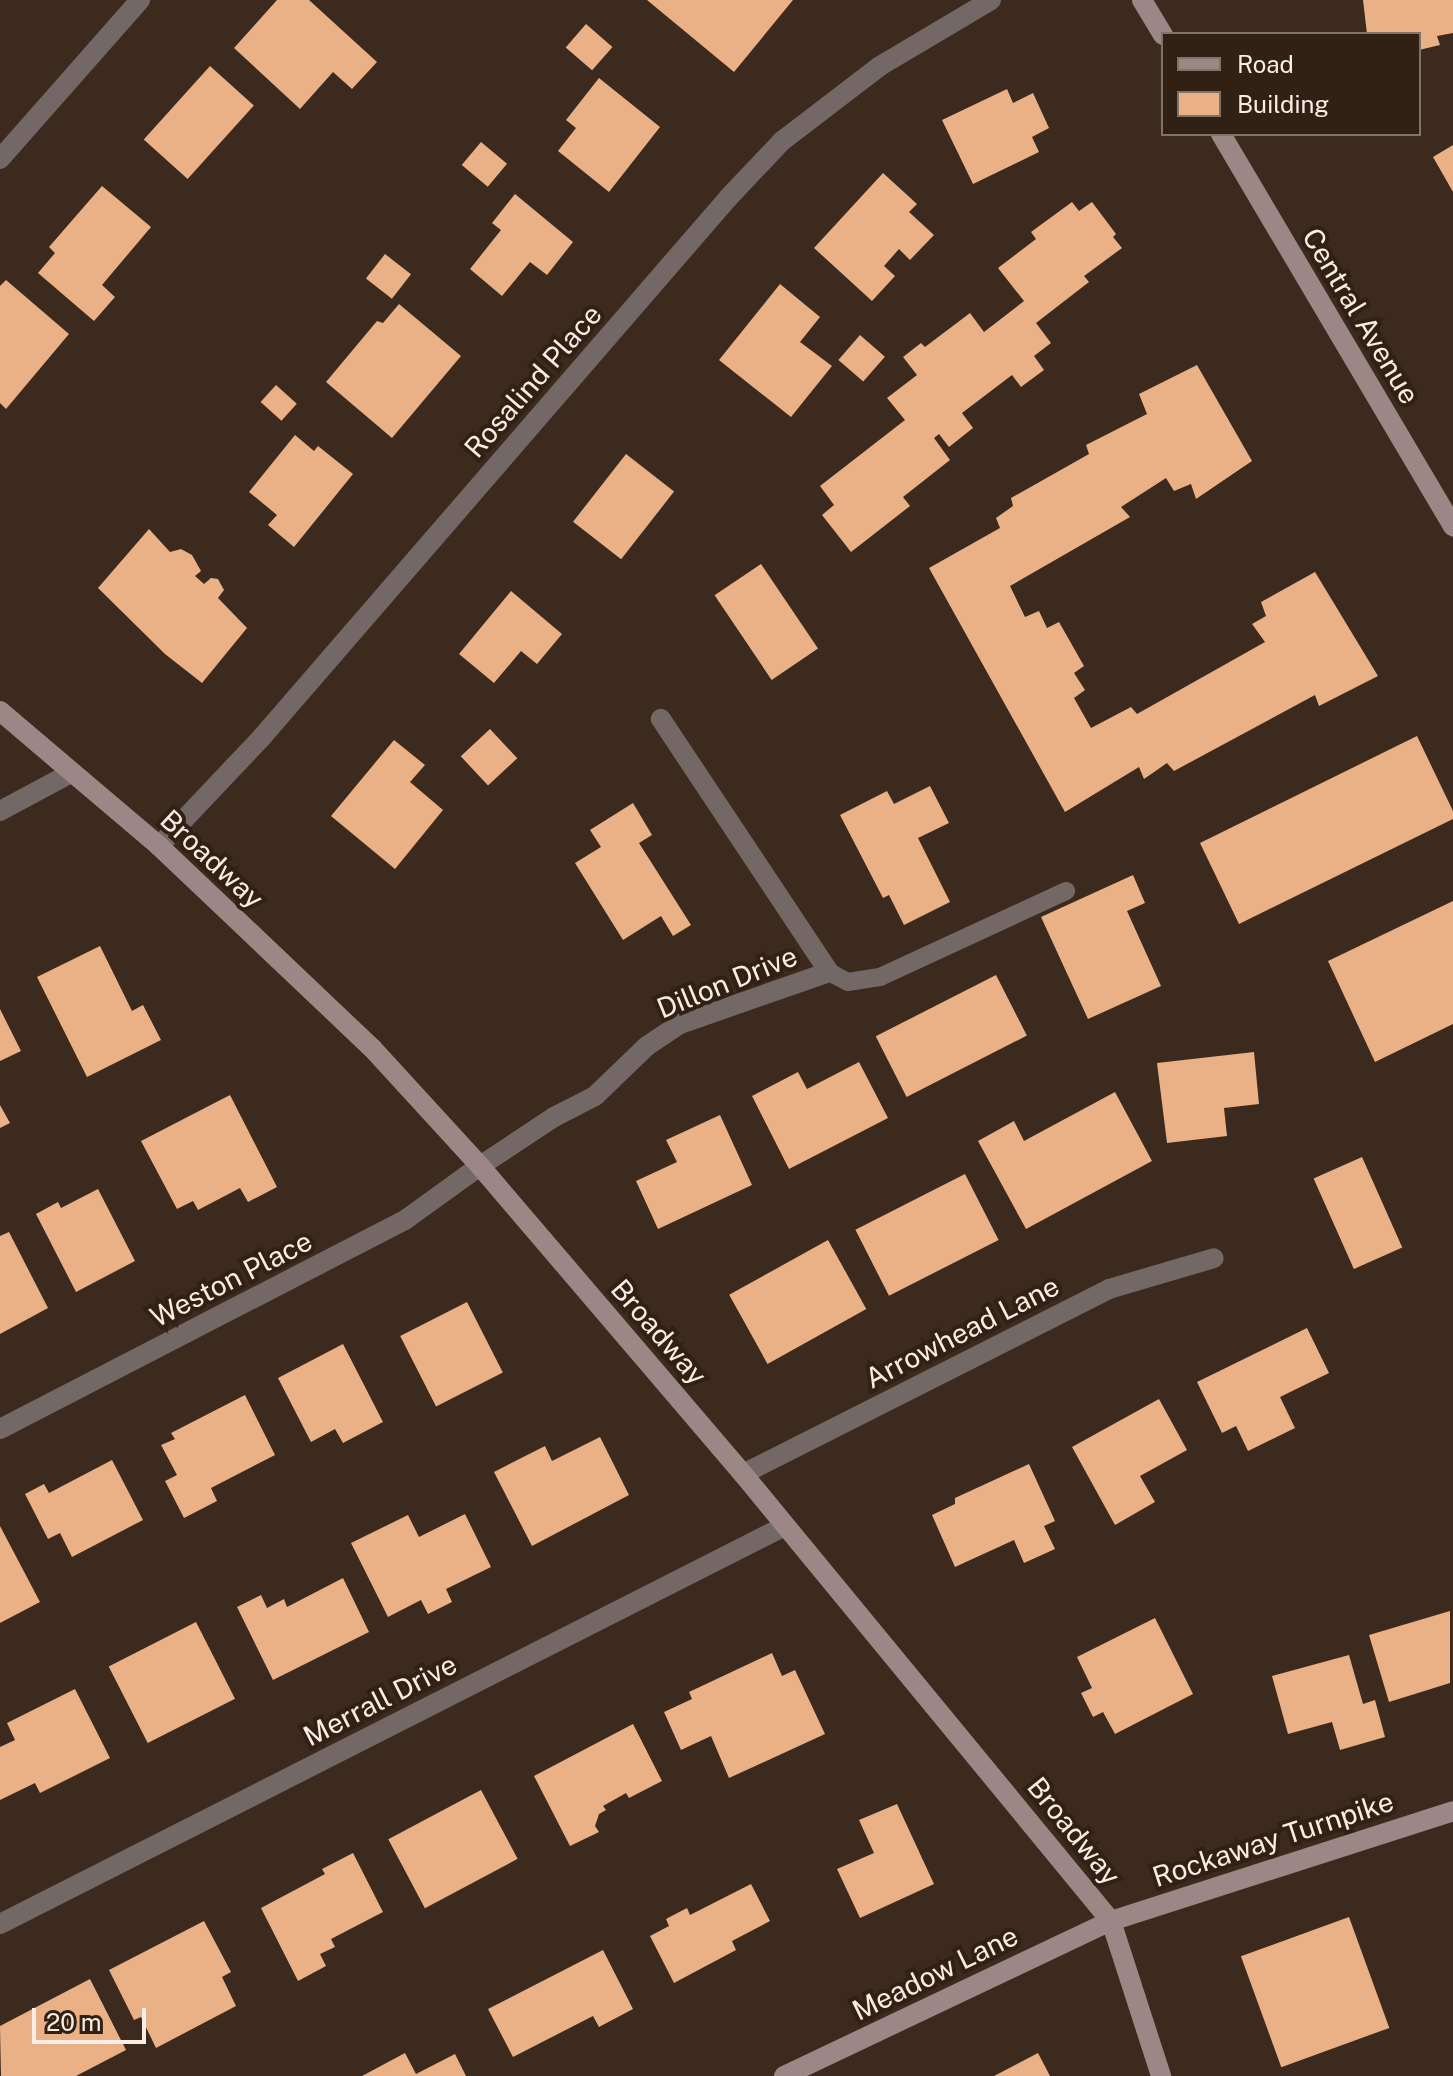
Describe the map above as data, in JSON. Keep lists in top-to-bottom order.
{
  "streets": {
    "main road": [
      "Central Avenue",
      "Broadway",
      "Rockaway Turnpike",
      "Meadow Lane"
    ],
    "street": [
      "Rosalind Place",
      "Dillon Drive",
      "Weston Place",
      "Arrowhead Lane",
      "Merrall Drive"
    ]
  },
  "crossings": [
    ["Rosalind Place", "Broadway"],
    ["Broadway", "Dillon Drive"],
    ["Broadway", "Weston Place"],
    ["Broadway", "Arrowhead Lane"],
    ["Broadway", "Merrall Drive"],
    ["Broadway", "Rockaway Turnpike"],
    ["Broadway", "Meadow Lane"],
    ["Dillon Drive", "Weston Place"],
    ["Rockaway Turnpike", "Meadow Lane"]
  ],
  "legend": ["Road", "Building"],
  "scale_bar": "20 m"
}
